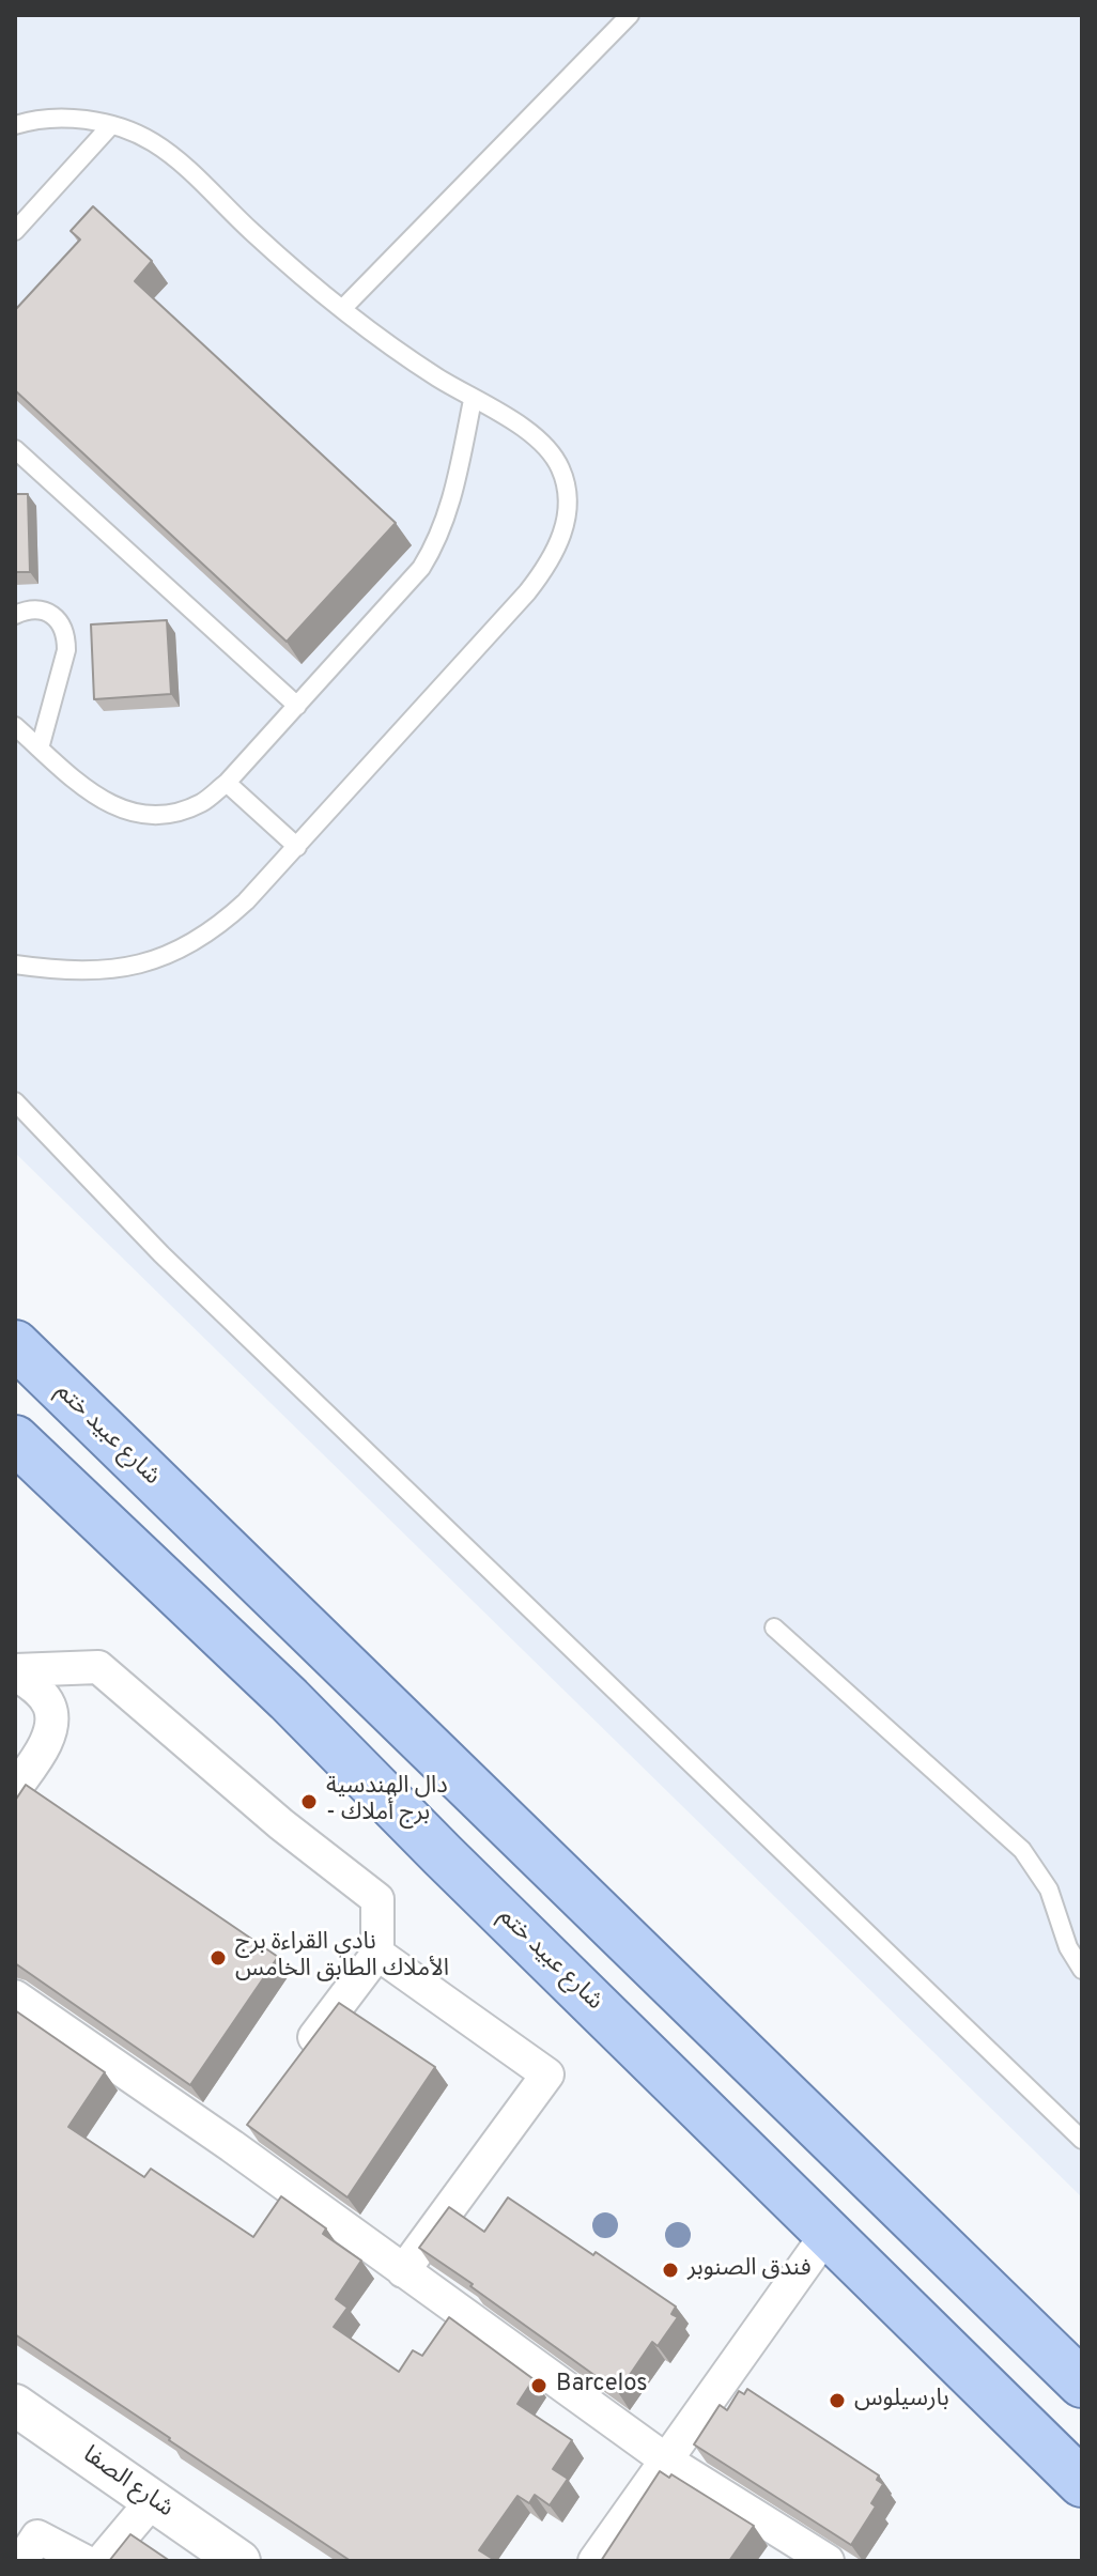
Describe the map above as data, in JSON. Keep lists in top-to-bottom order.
{
  "streets": {
    "main road": ["شارع عبيد ختم"],
    "street": ["شارع الصفا"]
  },
  "places": [
    "دال الهندسية - برج أملاك",
    "نادي القراءة برج الأملاك الطابق الخامس",
    "فندق الصنوبر",
    "Barcelos",
    "بارسيلوس"
  ]
}
